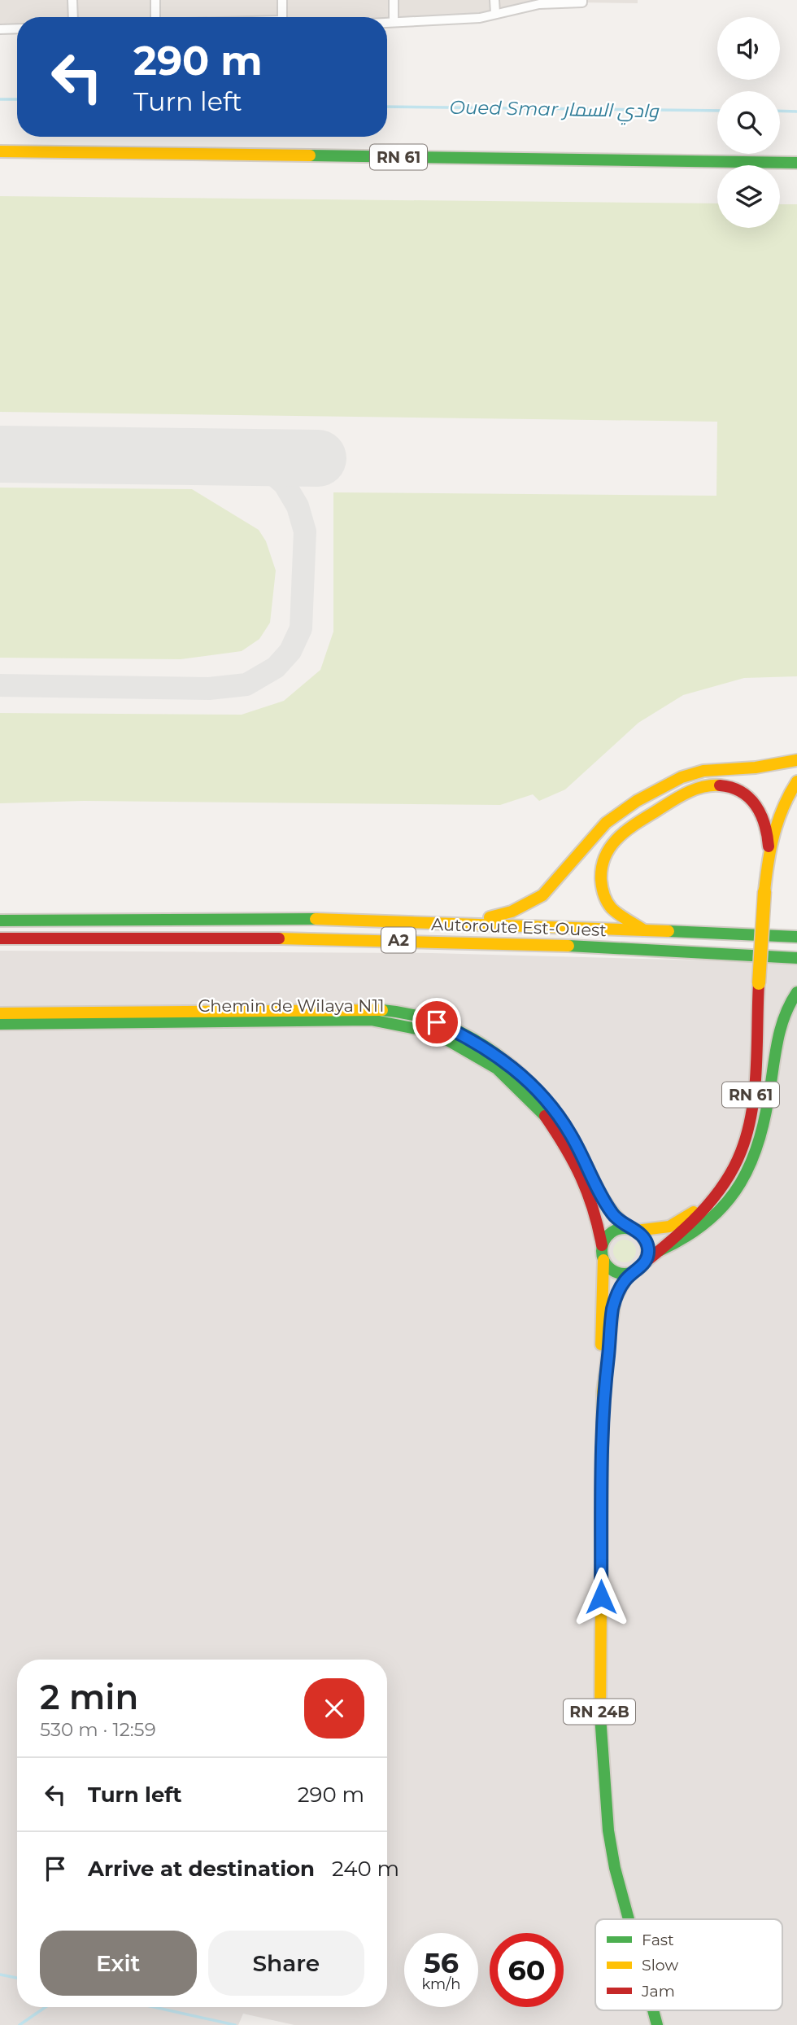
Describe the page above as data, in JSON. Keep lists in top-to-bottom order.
{
  "streets": {
    "main road": [
      "RN 61",
      "Autoroute Est-Ouest",
      "A2",
      "Chemin de Wilaya N11",
      "RN 24B"
    ]
  },
  "crossings": [
    ["RN 61", "Chemin de Wilaya N11"]
  ],
  "water": ["Oued Smar وادي السمار"],
  "legend": ["Fast", "Slow", "Jam"],
  "page": {
    "turn": ["290 m", "Turn left"],
    "heading": ["2 min", "530 m · 12:59"],
    "list": [
      {
        "name": "Turn left",
        "value": "290 m"
      },
      {
        "name": "Arrive at destination",
        "value": "240 m"
      }
    ],
    "buttons": ["Exit", "Share"],
    "speed": "56 km/h",
    "limit": "60"
  }
}
